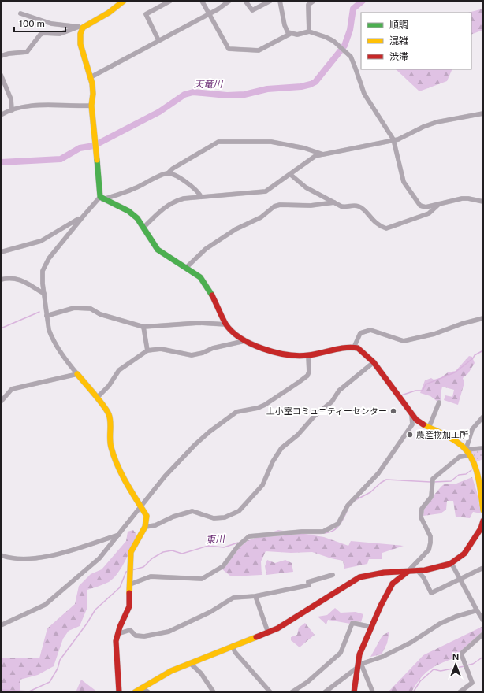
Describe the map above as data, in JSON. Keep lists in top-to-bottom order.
{
  "water": ["天竜川", "東川"],
  "places": ["上小室コミュニティーセンター", "農産物加工所"],
  "legend": ["順調", "混雑", "渋滞"],
  "scale_bar": "100 m",
  "north": "top"
}
